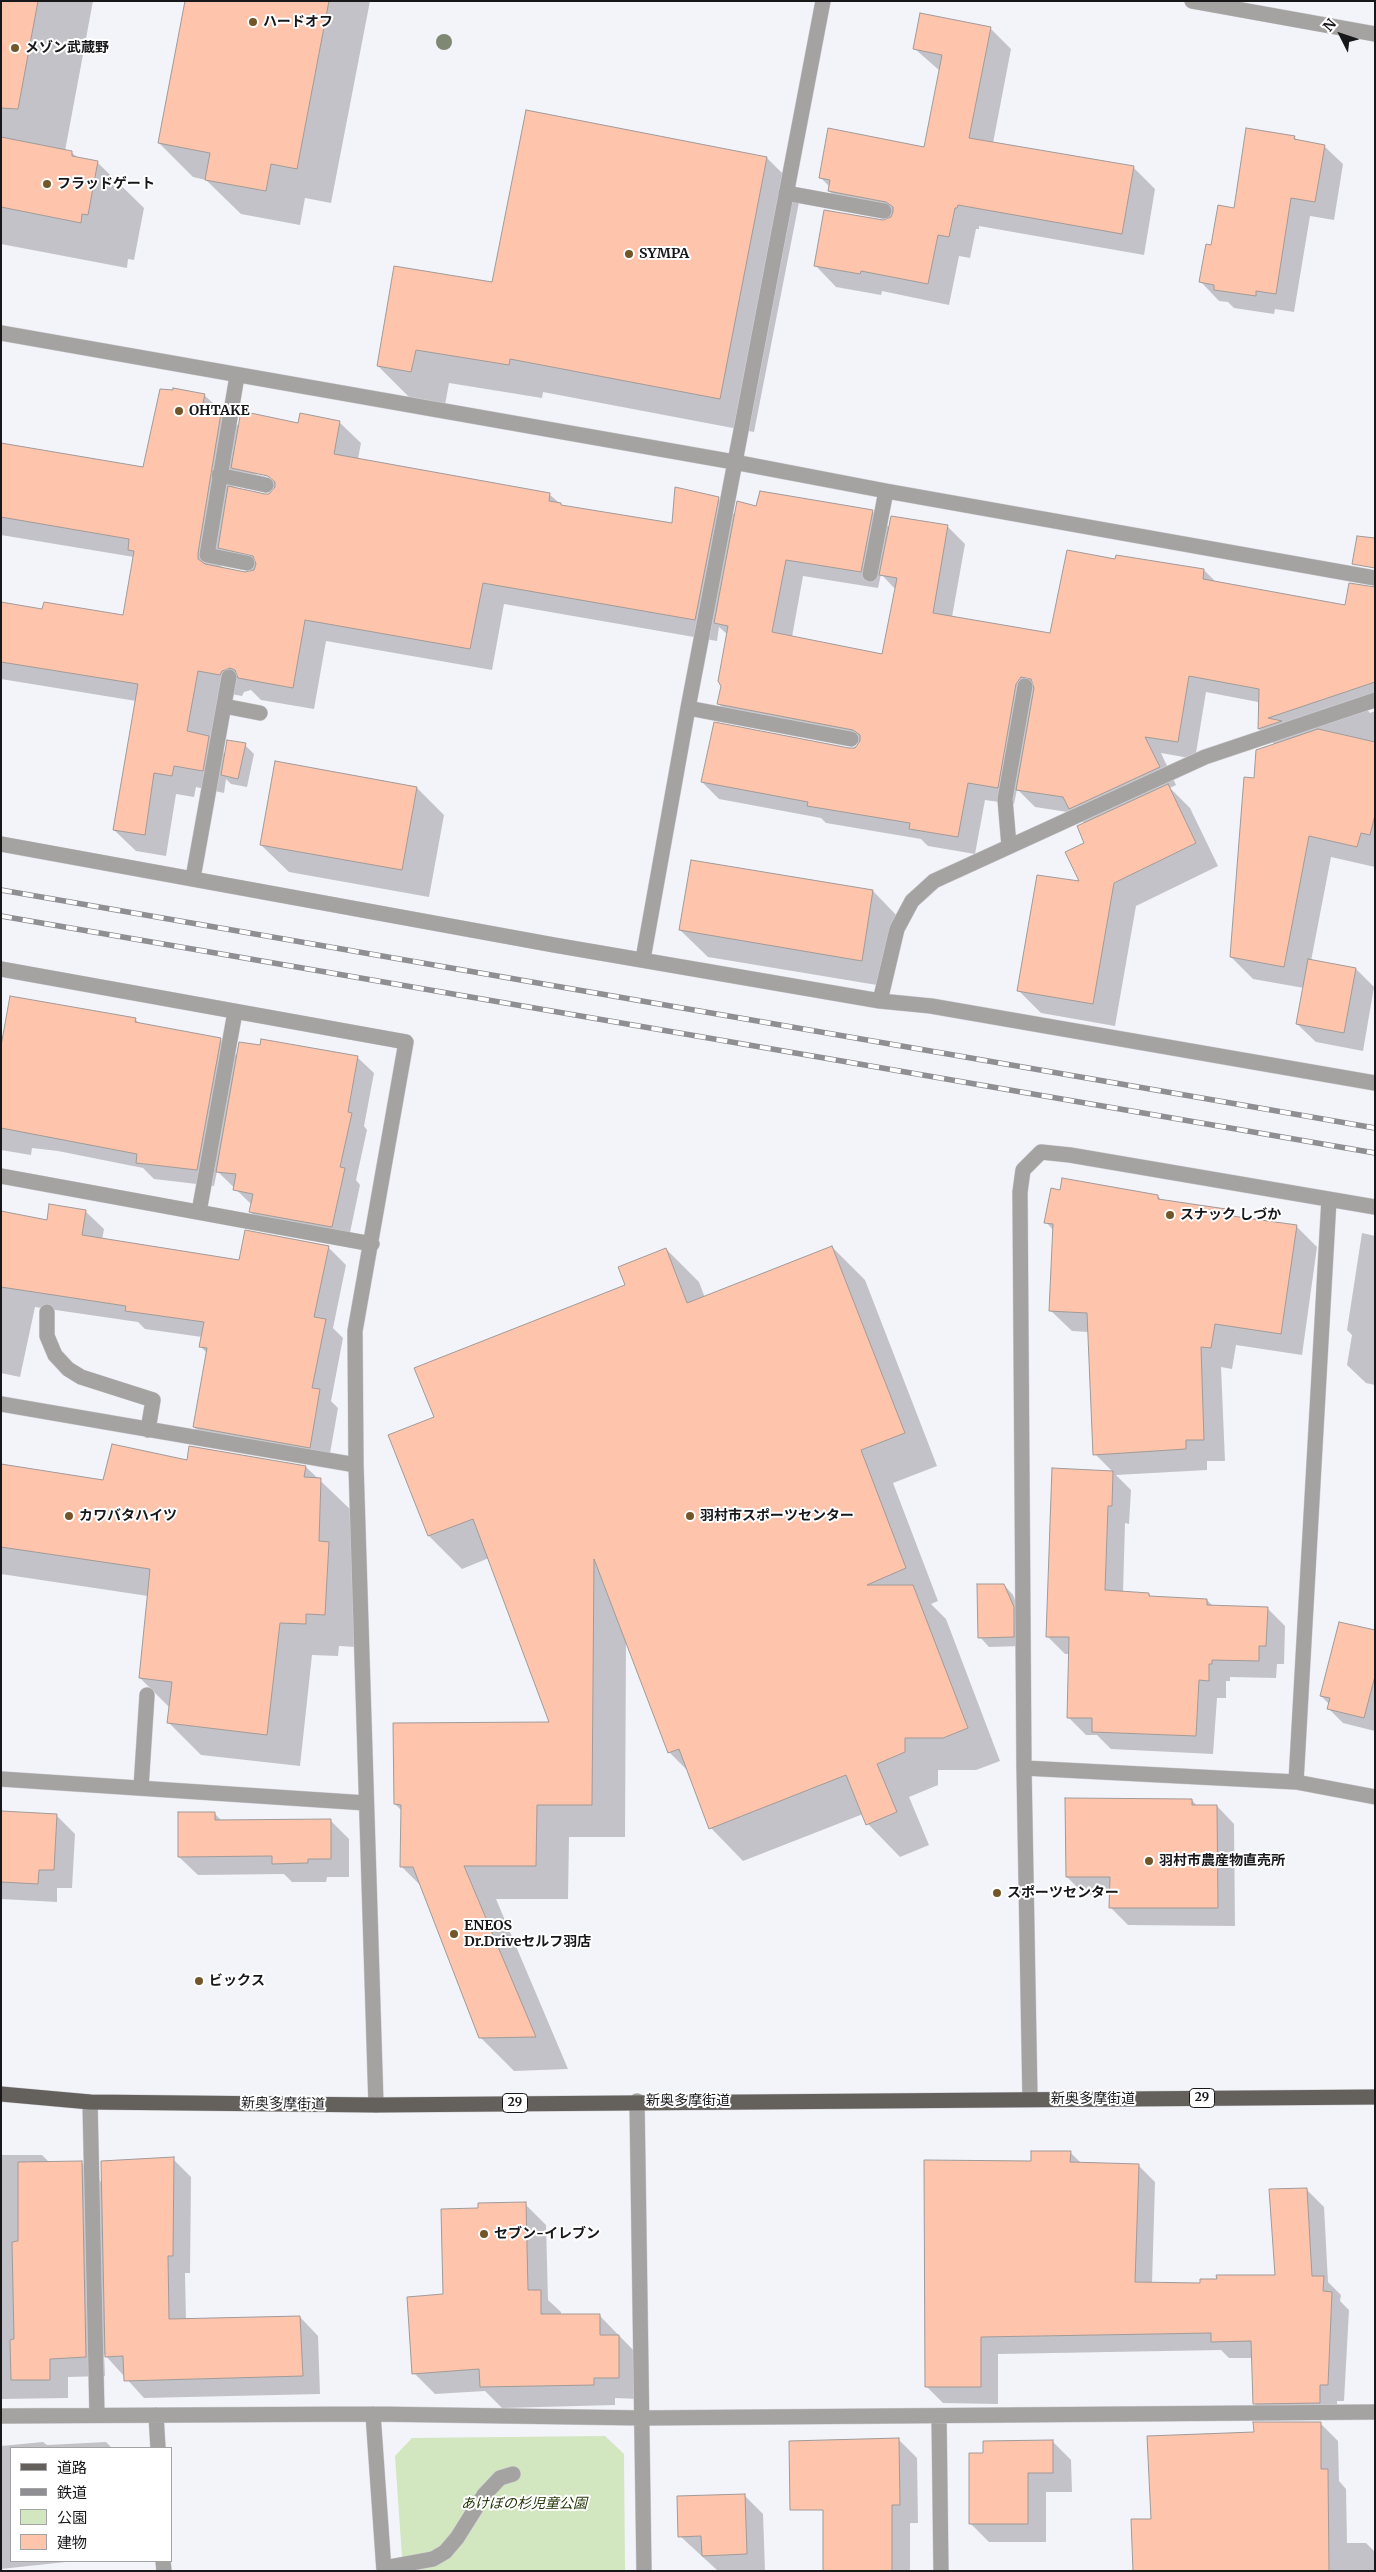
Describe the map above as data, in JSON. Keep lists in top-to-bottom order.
{
  "streets": {
    "main road": ["29", "新奥多摩街道"]
  },
  "parks": ["あけぼの杉児童公園"],
  "places": [
    "ハードオフ",
    "メゾン武蔵野",
    "フラッドゲート",
    "SYMPA",
    "OHTAKE",
    "スナック しづか",
    "カワバタハイツ",
    "羽村市スポーツセンター",
    "羽村市農産物直売所",
    "スポーツセンター",
    "ENEOS Dr.Driveセルフ羽店",
    "ビックス",
    "セブン-イレブン"
  ],
  "legend": [
    "道路",
    "鉄道",
    "公園",
    "建物"
  ],
  "north": "top left"
}
